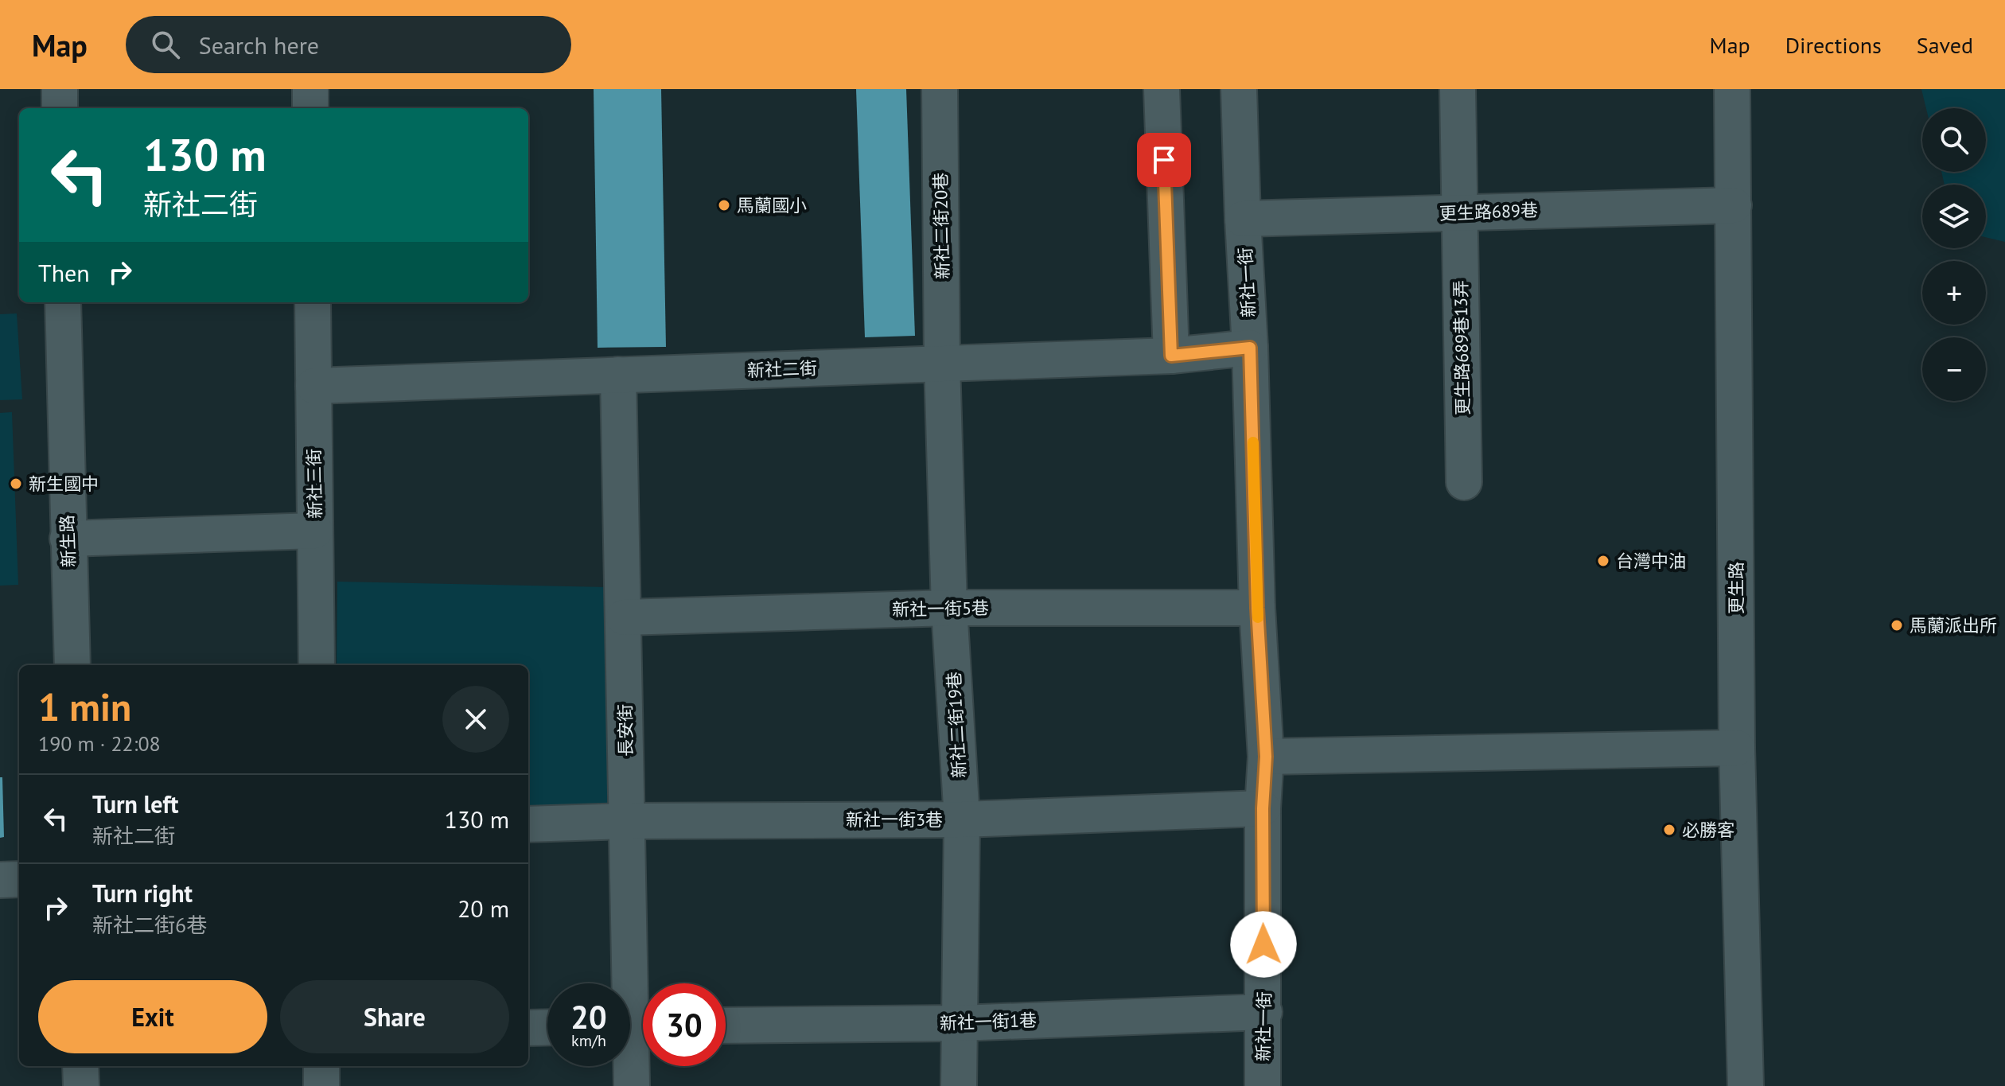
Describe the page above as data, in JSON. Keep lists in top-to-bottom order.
{
  "streets": {
    "street": [
      "更生路689巷",
      "新社二街20巷",
      "新社一街",
      "更生路689巷13弄",
      "新社二街",
      "新社三街",
      "新生路",
      "更生路",
      "新社一街5巷",
      "新社二街19巷",
      "長安街",
      "新社一街3巷",
      "新社一街1巷"
    ]
  },
  "crossings": [
    ["更生路689巷", "新社一街"],
    ["更生路689巷", "更生路689巷13弄"],
    ["更生路689巷", "更生路"],
    ["新社二街20巷", "新社二街"],
    ["新社二街20巷", "新社二街19巷"],
    ["新社一街", "新社二街"],
    ["新社一街", "新社一街5巷"],
    ["新社一街", "新社一街3巷"],
    ["新社一街", "新社一街1巷"],
    ["新社二街", "新社三街"],
    ["新社二街", "新社二街19巷"],
    ["新社二街", "長安街"],
    ["新社一街5巷", "新社二街19巷"],
    ["新社一街5巷", "長安街"],
    ["新社二街19巷", "新社一街3巷"],
    ["新社二街19巷", "新社一街1巷"],
    ["長安街", "新社一街3巷"]
  ],
  "places": [
    "馬蘭國小",
    "新生國中",
    "台灣中油",
    "馬蘭派出所",
    "必勝客"
  ],
  "page": {
    "header": "Map",
    "search": "Search here",
    "nav": ["Map", "Directions", "Saved"],
    "map_buttons": ["+", "−"],
    "turn": ["130 m", "新社二街"],
    "then": "Then",
    "heading": ["1 min", "190 m · 22:08"],
    "list": [
      {
        "name": "Turn left",
        "note": "新社二街",
        "value": "130 m"
      },
      {
        "name": "Turn right",
        "note": "新社二街6巷",
        "value": "20 m"
      }
    ],
    "buttons": ["Exit", "Share"],
    "speed": "20 km/h",
    "limit": "30"
  }
}
